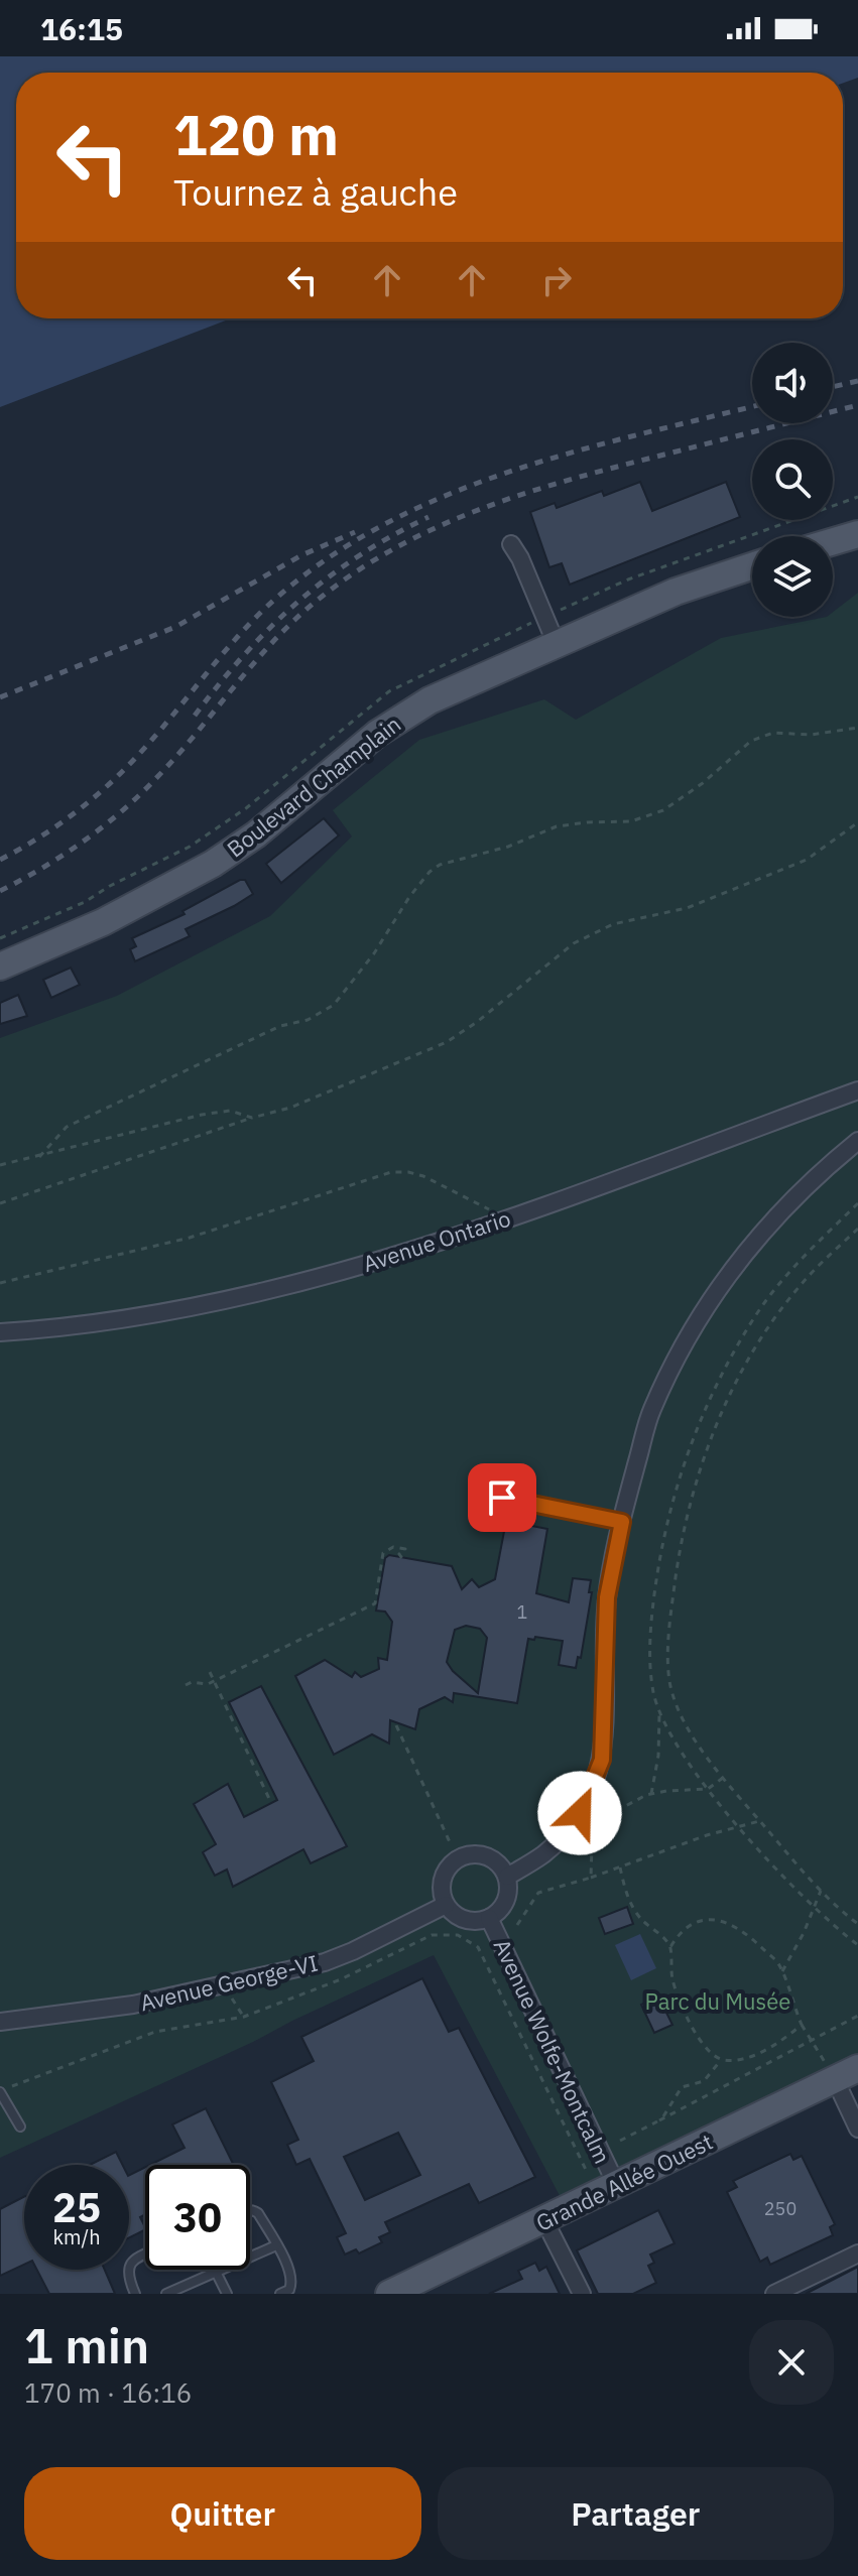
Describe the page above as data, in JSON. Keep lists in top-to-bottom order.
{
  "streets": {
    "main road": ["Boulevard Champlain", "Grande Allée Ouest"],
    "street": ["Avenue Ontario", "Avenue George-VI", "Avenue Wolfe-Montcalm"]
  },
  "crossings": [
    ["Avenue George-VI", "Avenue Wolfe-Montcalm"],
    ["Avenue Wolfe-Montcalm", "Grande Allée Ouest"]
  ],
  "parks": ["Parc du Musée"],
  "house_numbers": ["1", "250"],
  "page": {
    "status": "16:15",
    "turn": ["120 m", "Tournez à gauche"],
    "speed": "25 km/h",
    "limit": "30",
    "heading": ["1 min", "170 m · 16:16"],
    "buttons": ["Quitter", "Partager"]
  }
}
